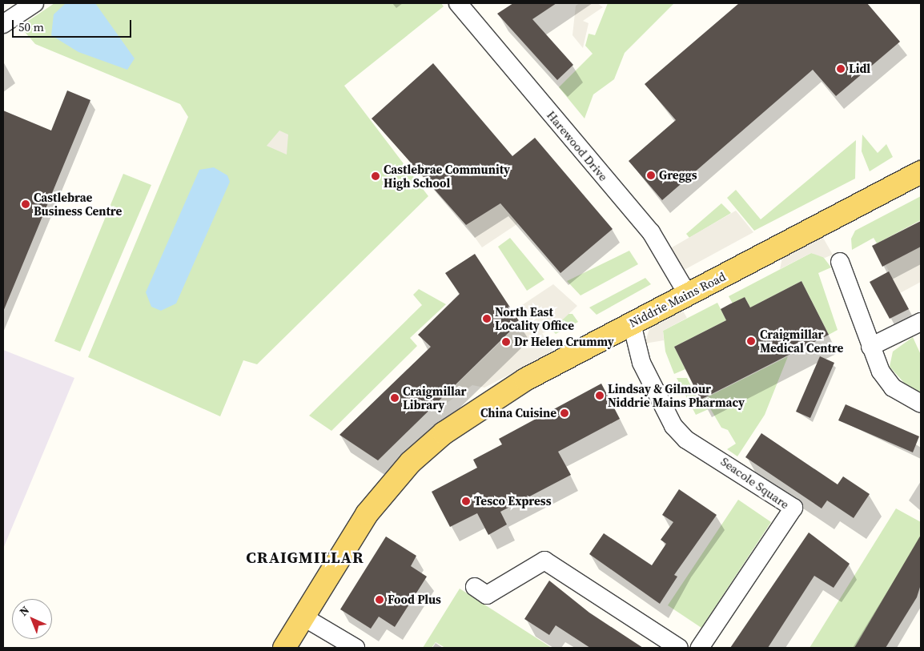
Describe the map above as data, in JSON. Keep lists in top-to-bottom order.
{
  "streets": {
    "main road": ["Niddrie Mains Road"],
    "street": ["Harewood Drive", "Seacole Square"]
  },
  "crossings": [
    ["Harewood Drive", "Niddrie Mains Road"],
    ["Niddrie Mains Road", "Seacole Square"]
  ],
  "districts": ["CRAIGMILLAR"],
  "places": [
    "Lidl",
    "Greggs",
    "Castlebrae Community High School",
    "Castlebrae Business Centre",
    "North East Locality Office",
    "Craigmillar Medical Centre",
    "Dr Helen Crummy",
    "Lindsay & Gilmour Niddrie Mains Pharmacy",
    "Craigmillar Library",
    "China Cuisine",
    "Tesco Express",
    "Food Plus"
  ],
  "scale_bar": "50 m",
  "north": "top left"
}
